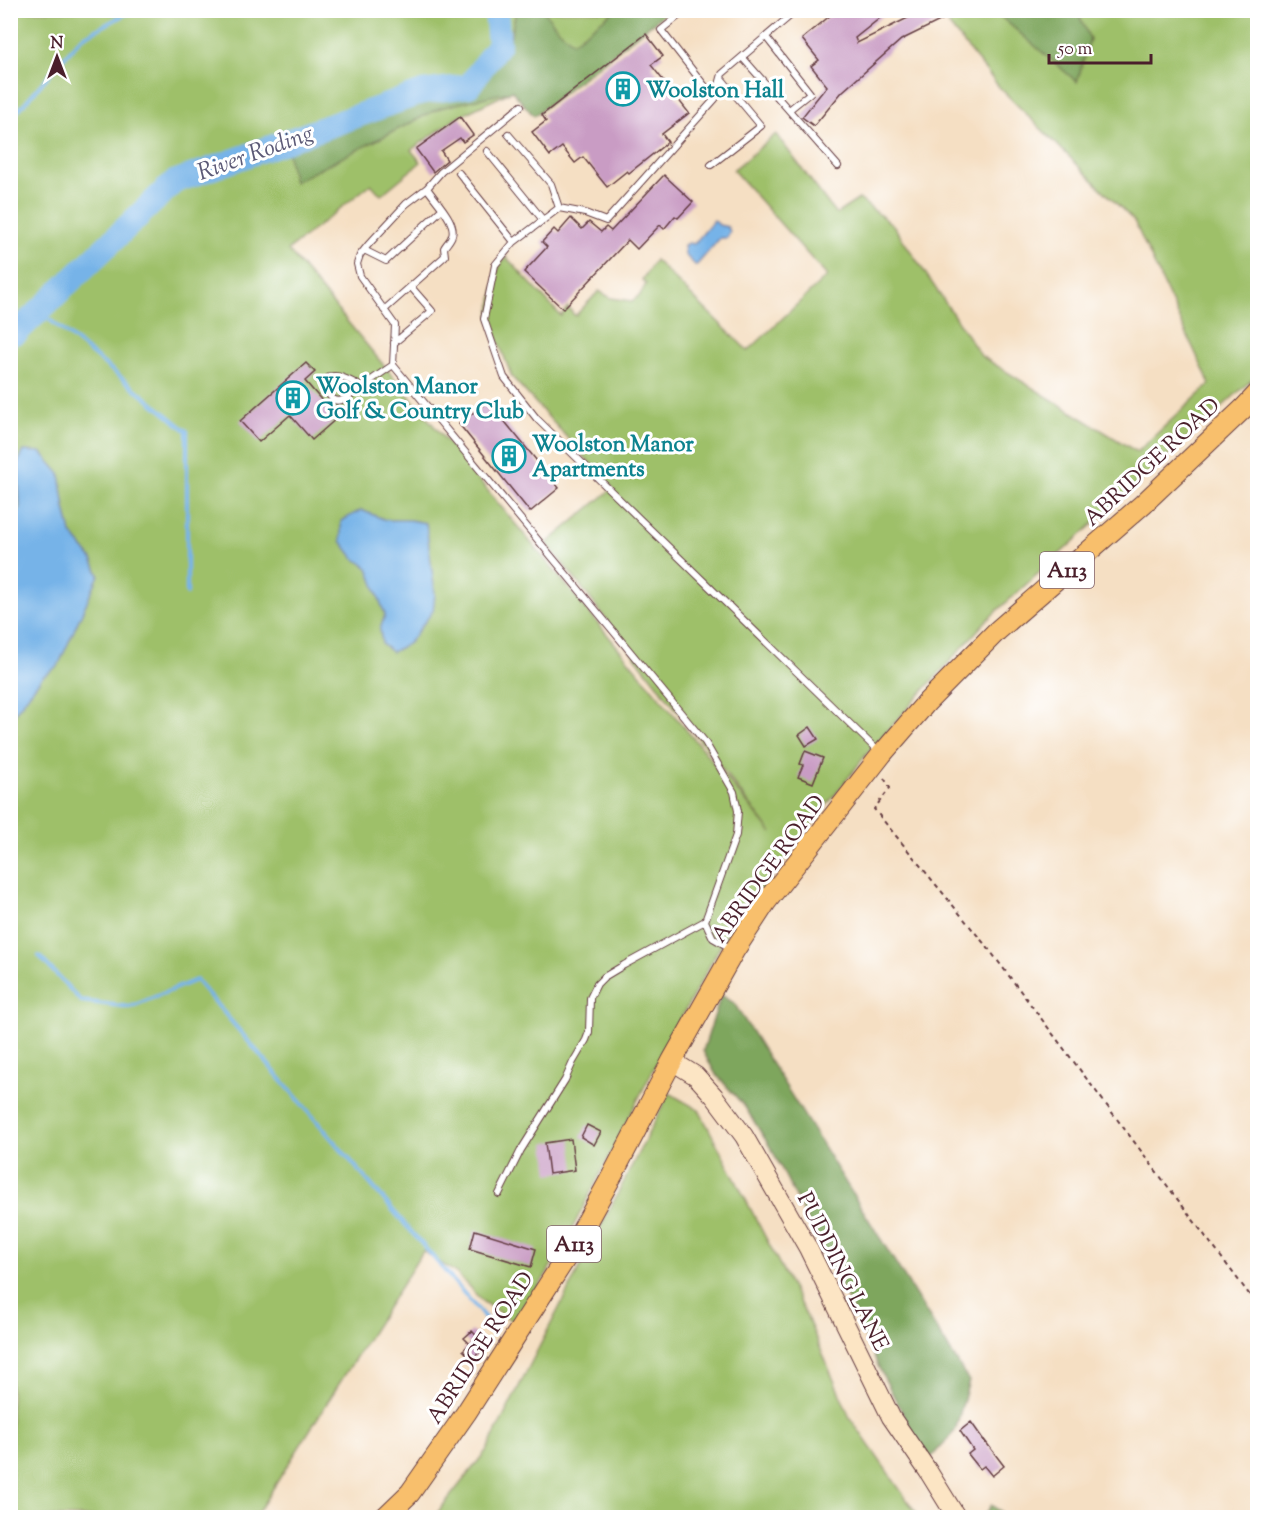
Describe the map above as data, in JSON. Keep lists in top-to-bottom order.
{
  "streets": {
    "main road": ["ABRIDGE ROAD", "A113"],
    "street": ["PUDDING LANE"]
  },
  "crossings": [
    ["ABRIDGE ROAD", "PUDDING LANE"]
  ],
  "water": ["River Roding"],
  "places": {
    "building": ["Woolston Hall", "Woolston Manor Golf & Country Club", "Woolston Manor Apartments"]
  },
  "scale_bar": "50 m",
  "north": "top"
}
